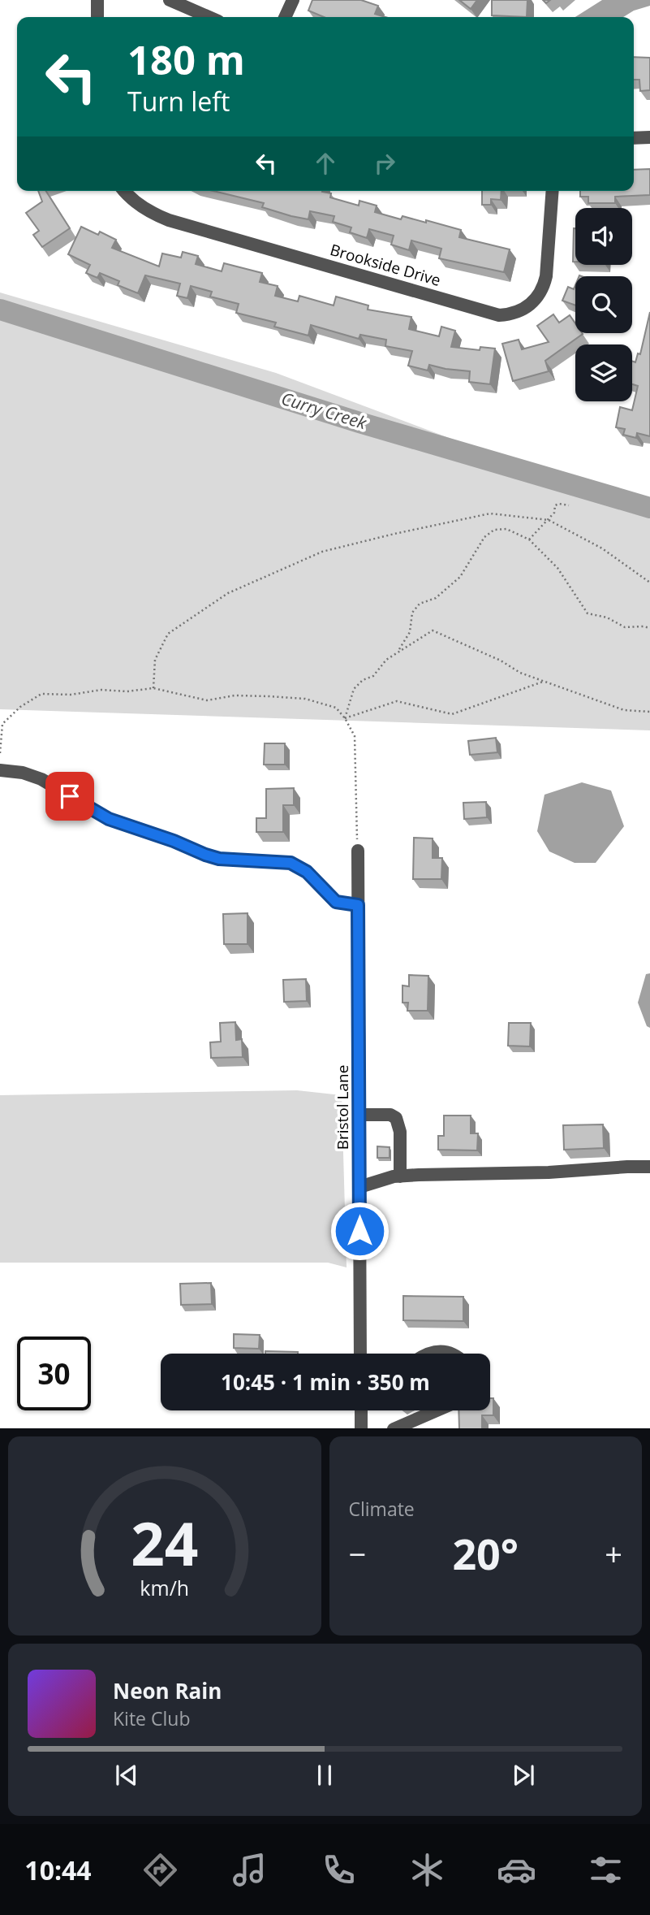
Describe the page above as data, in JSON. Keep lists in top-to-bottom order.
{
  "streets": {
    "street": ["Brookside Drive", "Bristol Lane"]
  },
  "water": ["Curry Creek"],
  "page": {
    "turn": ["180 m", "Turn left"],
    "limit": "30",
    "trip": "10:45 · 1 min · 350 m",
    "tile": "Climate",
    "heat": ["−", "20°", "+"],
    "song": ["Neon Rain", "Kite Club"],
    "tabs": "10:44",
    "gauge": ["24", "km/h"]
  }
}
